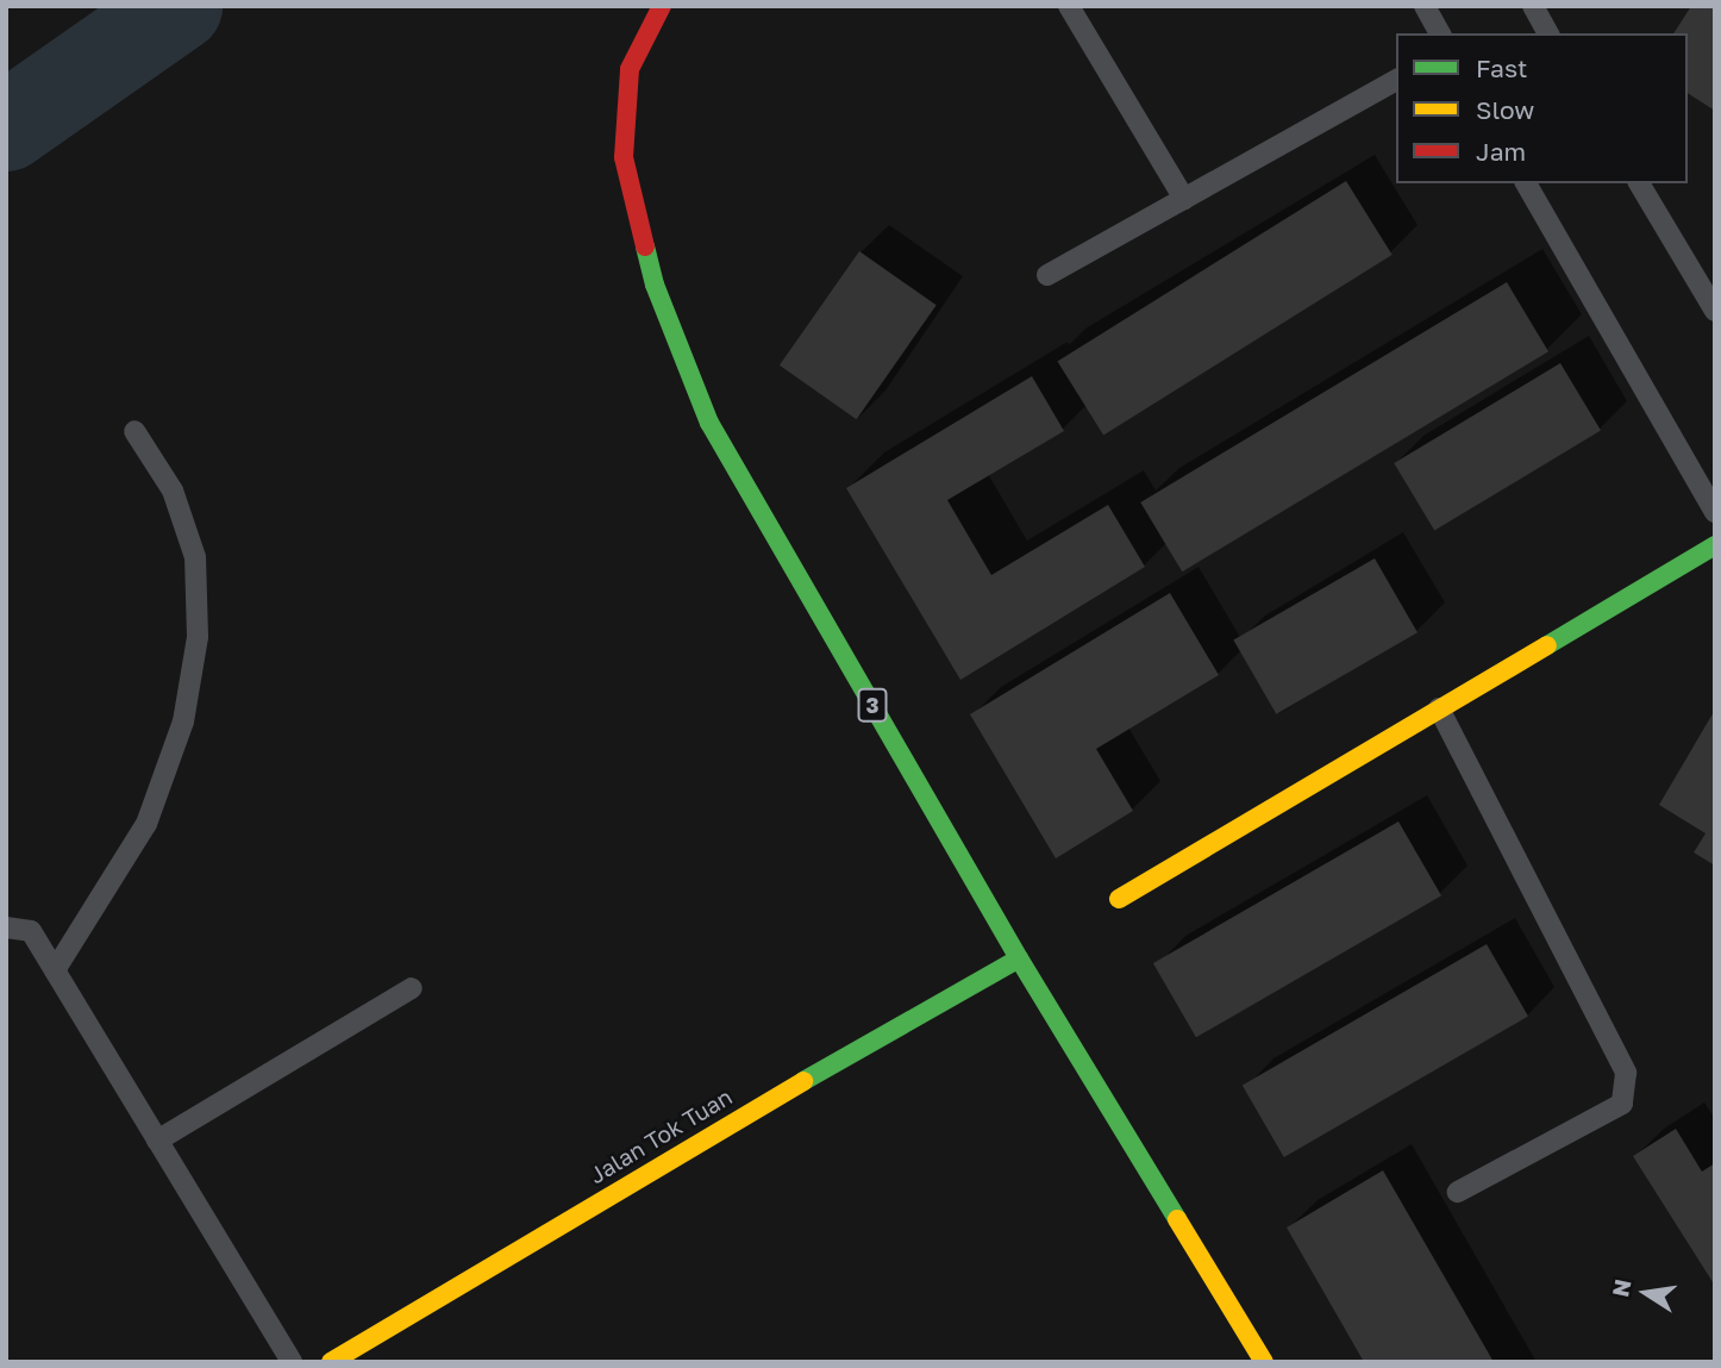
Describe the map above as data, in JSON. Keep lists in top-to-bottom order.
{
  "streets": {
    "main road": ["3", "Jalan Tok Tuan"]
  },
  "crossings": [
    ["3", "Jalan Tok Tuan"]
  ],
  "legend": ["Fast", "Slow", "Jam"],
  "north": "left"
}
